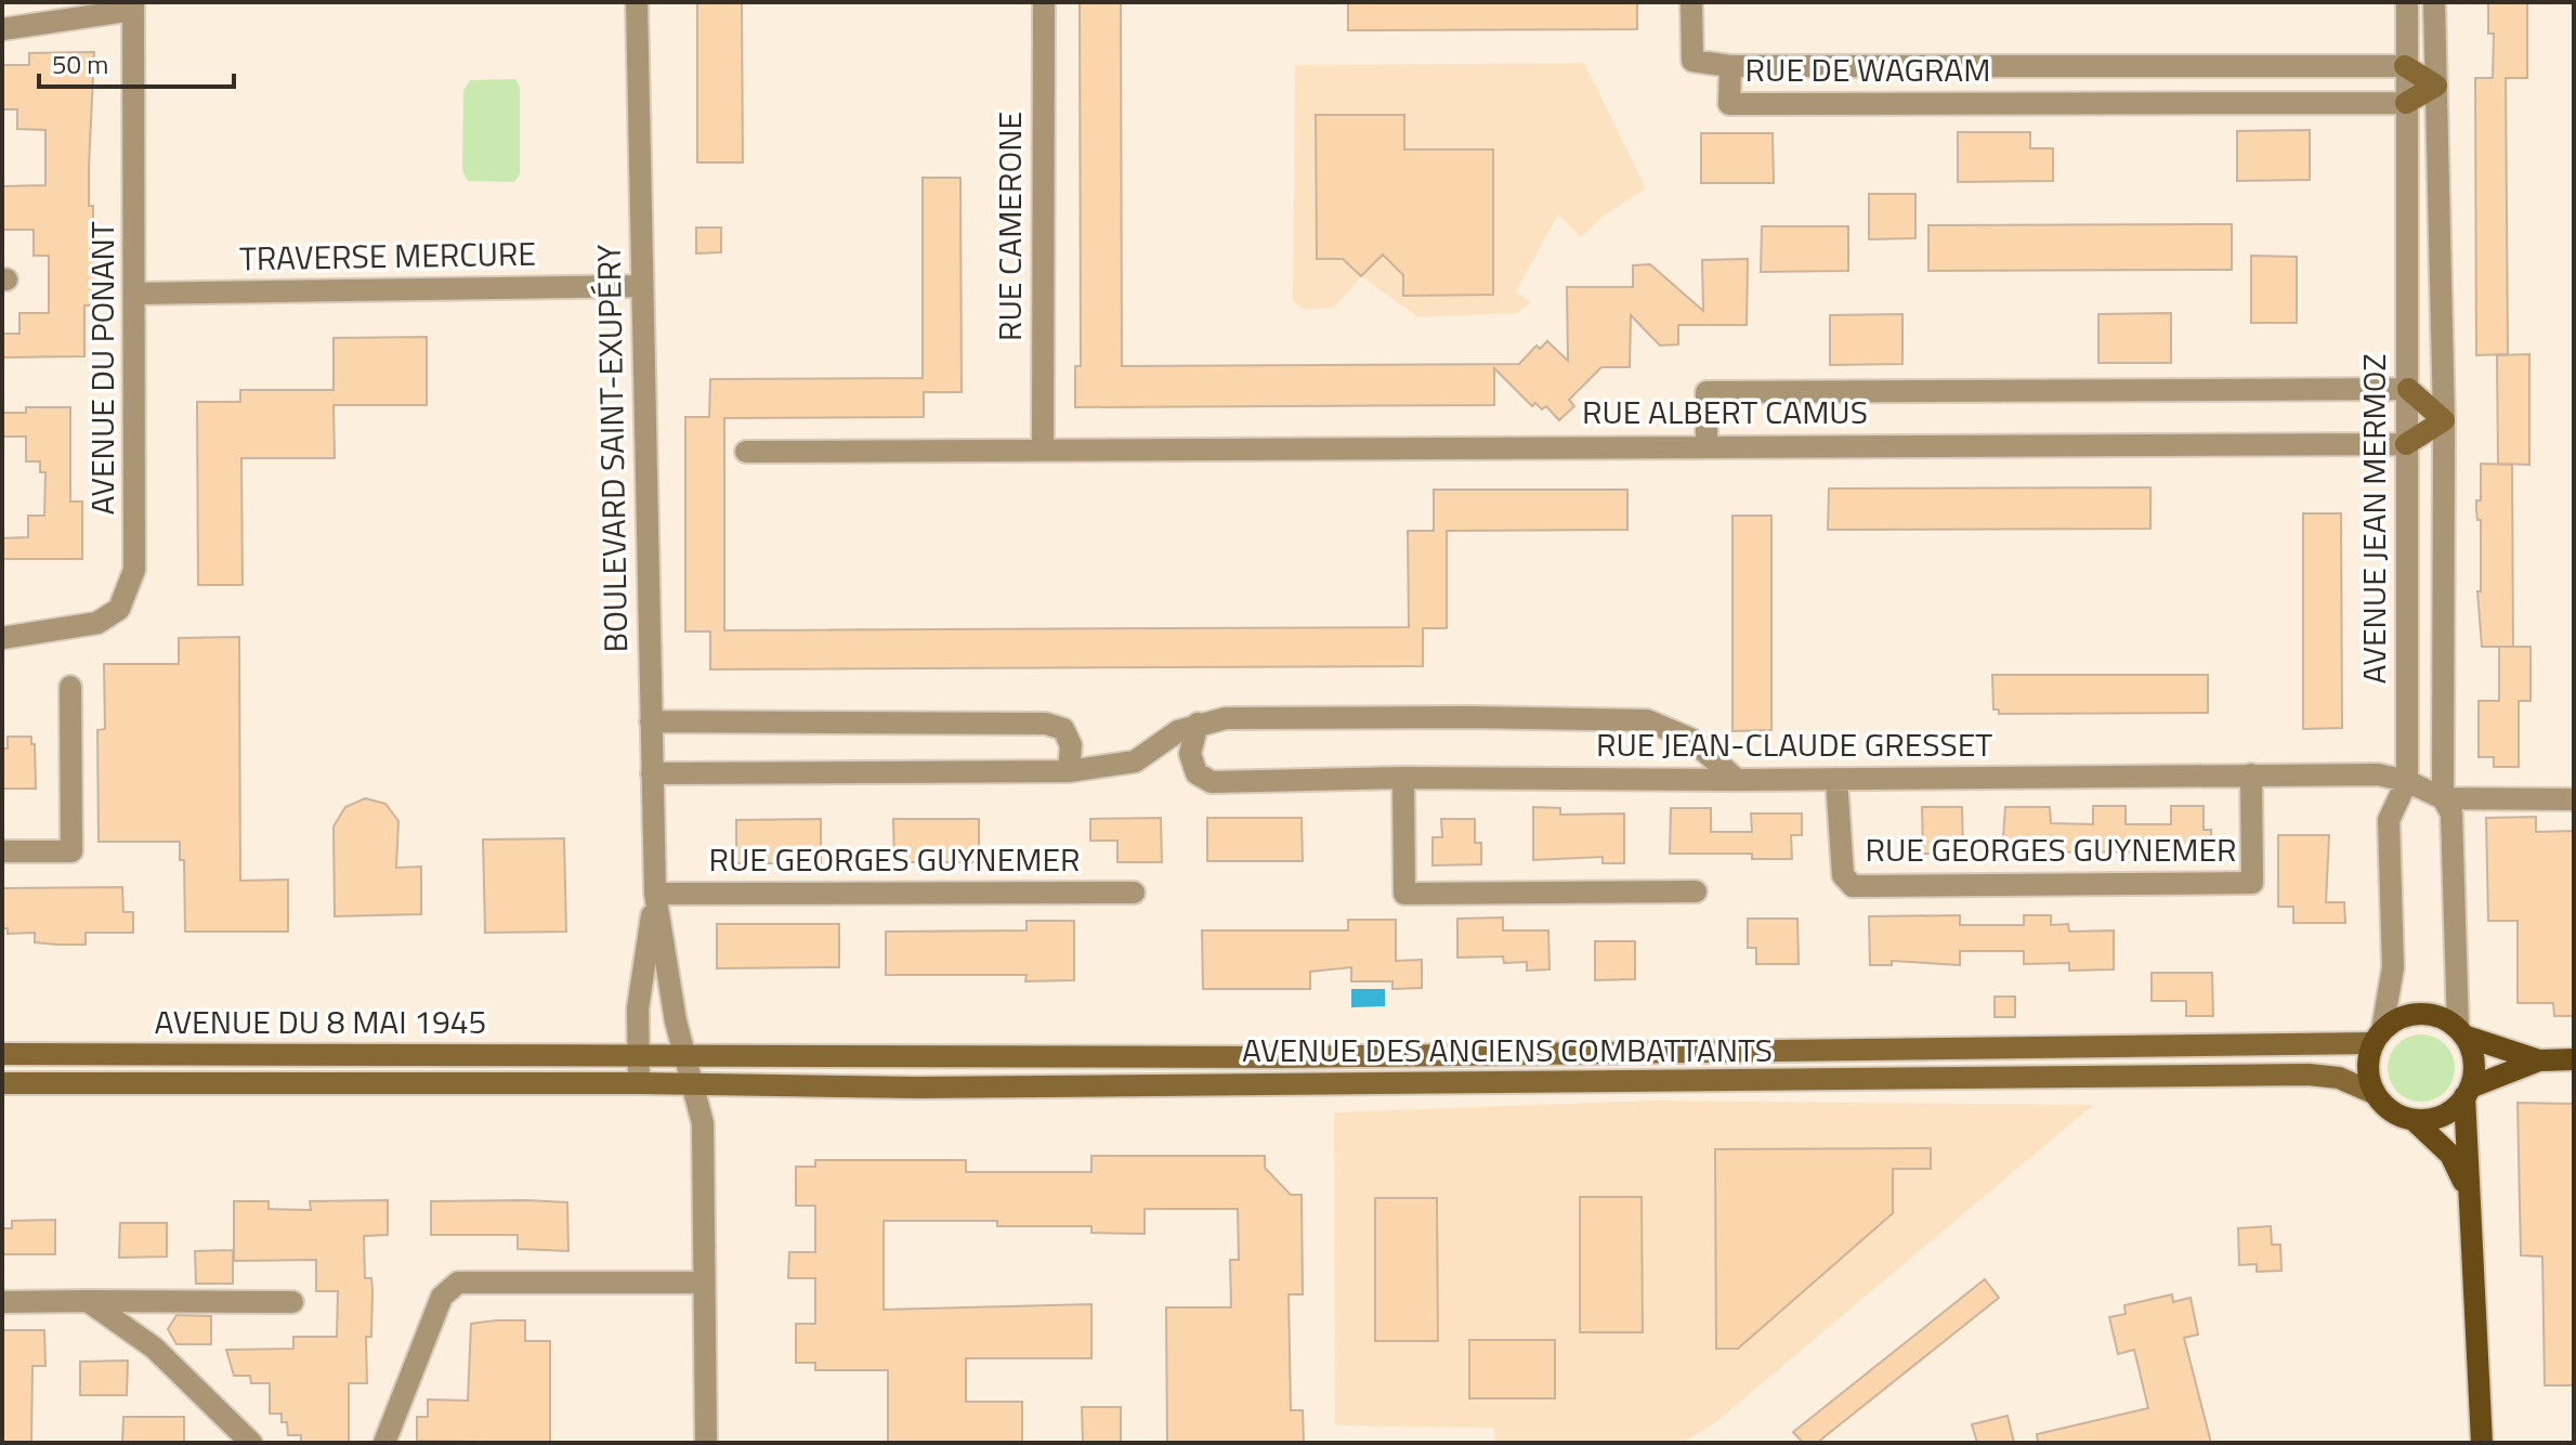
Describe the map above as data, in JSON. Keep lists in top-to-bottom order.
{
  "streets": {
    "main road": ["AVENUE DU 8 MAI 1945", "AVENUE DES ANCIENS COMBATTANTS"],
    "street": [
      "RUE DE WAGRAM",
      "RUE CAMERONE",
      "TRAVERSE MERCURE",
      "AVENUE DU PONANT",
      "RUE ALBERT CAMUS",
      "BOULEVARD SAINT-EXUPÉRY",
      "AVENUE JEAN MERMOZ",
      "RUE JEAN-CLAUDE GRESSET",
      "RUE GEORGES GUYNEMER"
    ]
  },
  "crossings": [
    ["RUE DE WAGRAM", "AVENUE JEAN MERMOZ"],
    ["RUE CAMERONE", "RUE ALBERT CAMUS"],
    ["TRAVERSE MERCURE", "AVENUE DU PONANT"],
    ["TRAVERSE MERCURE", "BOULEVARD SAINT-EXUPÉRY"],
    ["RUE ALBERT CAMUS", "AVENUE JEAN MERMOZ"],
    ["BOULEVARD SAINT-EXUPÉRY", "RUE GEORGES GUYNEMER"],
    ["BOULEVARD SAINT-EXUPÉRY", "AVENUE DU 8 MAI 1945"],
    ["BOULEVARD SAINT-EXUPÉRY", "AVENUE DES ANCIENS COMBATTANTS"],
    ["AVENUE JEAN MERMOZ", "RUE JEAN-CLAUDE GRESSET"],
    ["AVENUE JEAN MERMOZ", "AVENUE DES ANCIENS COMBATTANTS"],
    ["RUE JEAN-CLAUDE GRESSET", "RUE GEORGES GUYNEMER"],
    ["AVENUE DU 8 MAI 1945", "AVENUE DES ANCIENS COMBATTANTS"]
  ],
  "scale_bar": "50 m"
}
